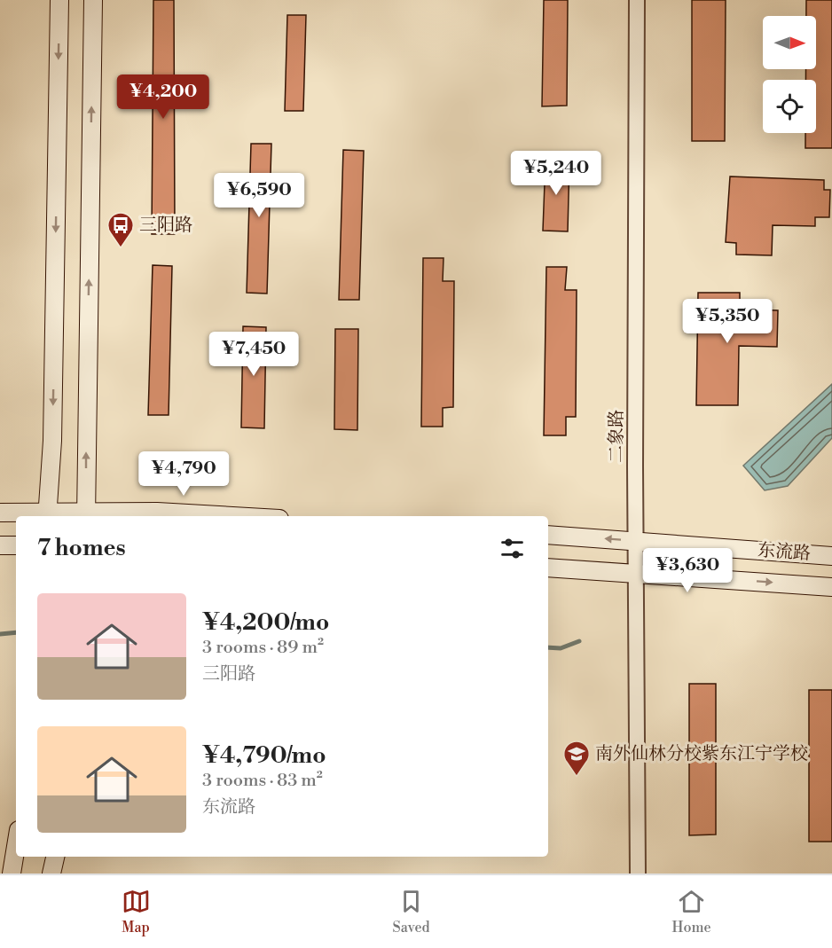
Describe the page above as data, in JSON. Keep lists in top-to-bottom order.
{
  "streets": {
    "main road": ["东流路"],
    "street": ["二象路"]
  },
  "crossings": [
    ["二象路", "东流路"]
  ],
  "places": {
    "bus stop": ["三阳路"],
    "school or university": ["南外仙林分校紫东江宁学校"]
  },
  "north": "right",
  "page": {
    "price": [
      "¥4,200",
      "¥5,240",
      "¥6,590",
      "¥5,350",
      "¥7,450",
      "¥4,790",
      "¥3,630"
    ],
    "heading": "7 homes",
    "list": [
      {
        "name": "¥4,200/mo",
        "note": "3 rooms · 89 m² · 三阳路"
      },
      {
        "name": "¥4,790/mo",
        "note": "3 rooms · 83 m² · 东流路"
      }
    ],
    "tabs": ["Map", "Saved", "Home"]
  }
}
